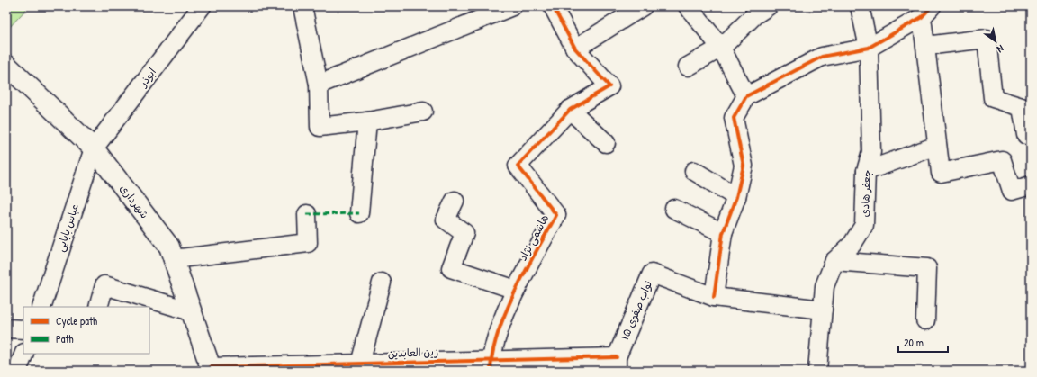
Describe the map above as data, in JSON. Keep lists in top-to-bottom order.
{
  "streets": {
    "main road": ["شهرداری"],
    "street": [
      "ابوذر",
      "جعفر هادی",
      "عباس بابایی",
      "هاشمی نژاد",
      "نواب صفوی ۱۵",
      "زین العابدین"
    ]
  },
  "crossings": [
    ["ابوذر", "شهرداری"],
    ["ابوذر", "عباس بابایی"],
    ["جعفر هادی", "نواب صفوی ۱۵"],
    ["شهرداری", "عباس بابایی"],
    ["شهرداری", "زین العابدین"],
    ["هاشمی نژاد", "زین العابدین"],
    ["نواب صفوی ۱۵", "زین العابدین"]
  ],
  "legend": ["Cycle path", "Path"],
  "scale_bar": "20 m",
  "north": "bottom right"
}
